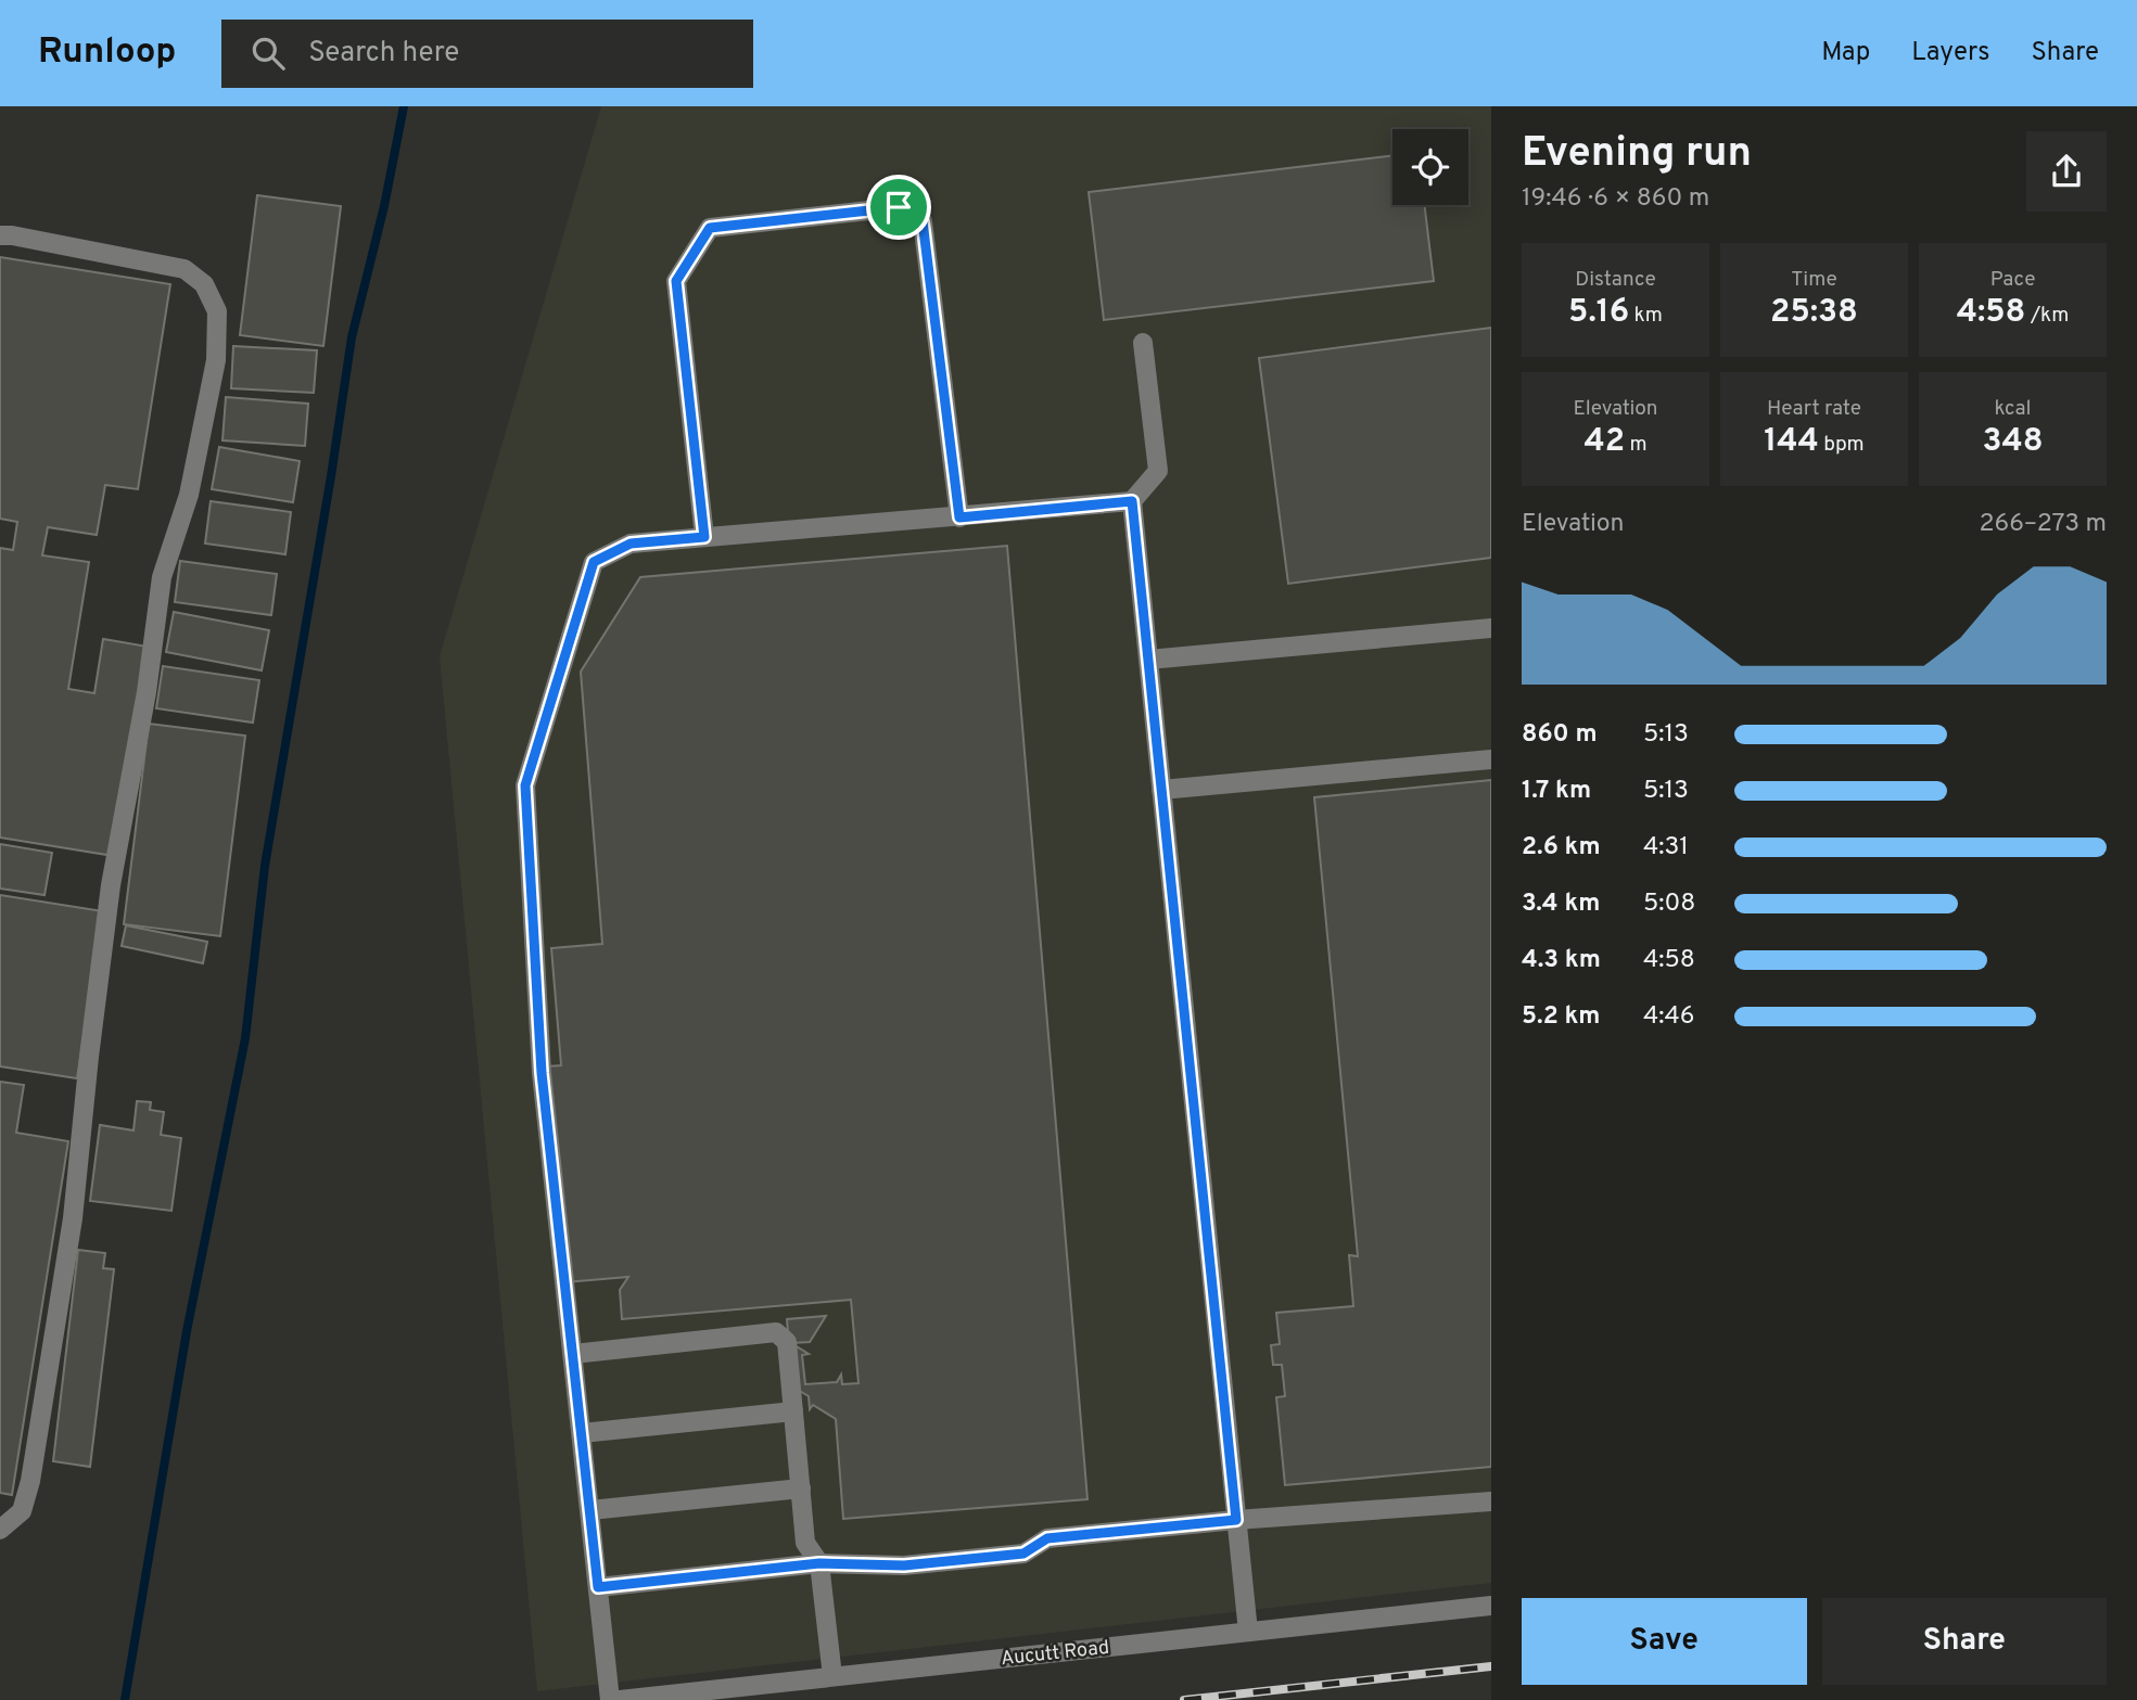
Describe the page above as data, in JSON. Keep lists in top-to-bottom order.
{
  "streets": {
    "street": ["Aucutt Road"]
  },
  "page": {
    "header": "Runloop",
    "search": "Search here",
    "nav": ["Map", "Layers", "Share"],
    "heading": ["Evening run", "19:46 · 6 × 860 m"],
    "stats": [
      ["Distance", "5.16 km"],
      ["Time", "25:38"],
      ["Pace", "4:58 /km"],
      ["Elevation", "42 m"],
      ["Heart rate", "144 bpm"],
      ["kcal", "348"]
    ],
    "chart": ["Elevation", "266–273 m"],
    "list": [
      {
        "name": "860 m",
        "note": "5:13"
      },
      {
        "name": "1.7 km",
        "note": "5:13"
      },
      {
        "name": "2.6 km",
        "note": "4:31"
      },
      {
        "name": "3.4 km",
        "note": "5:08"
      },
      {
        "name": "4.3 km",
        "note": "4:58"
      },
      {
        "name": "5.2 km",
        "note": "4:46"
      }
    ],
    "buttons": ["Save", "Share"]
  }
}
